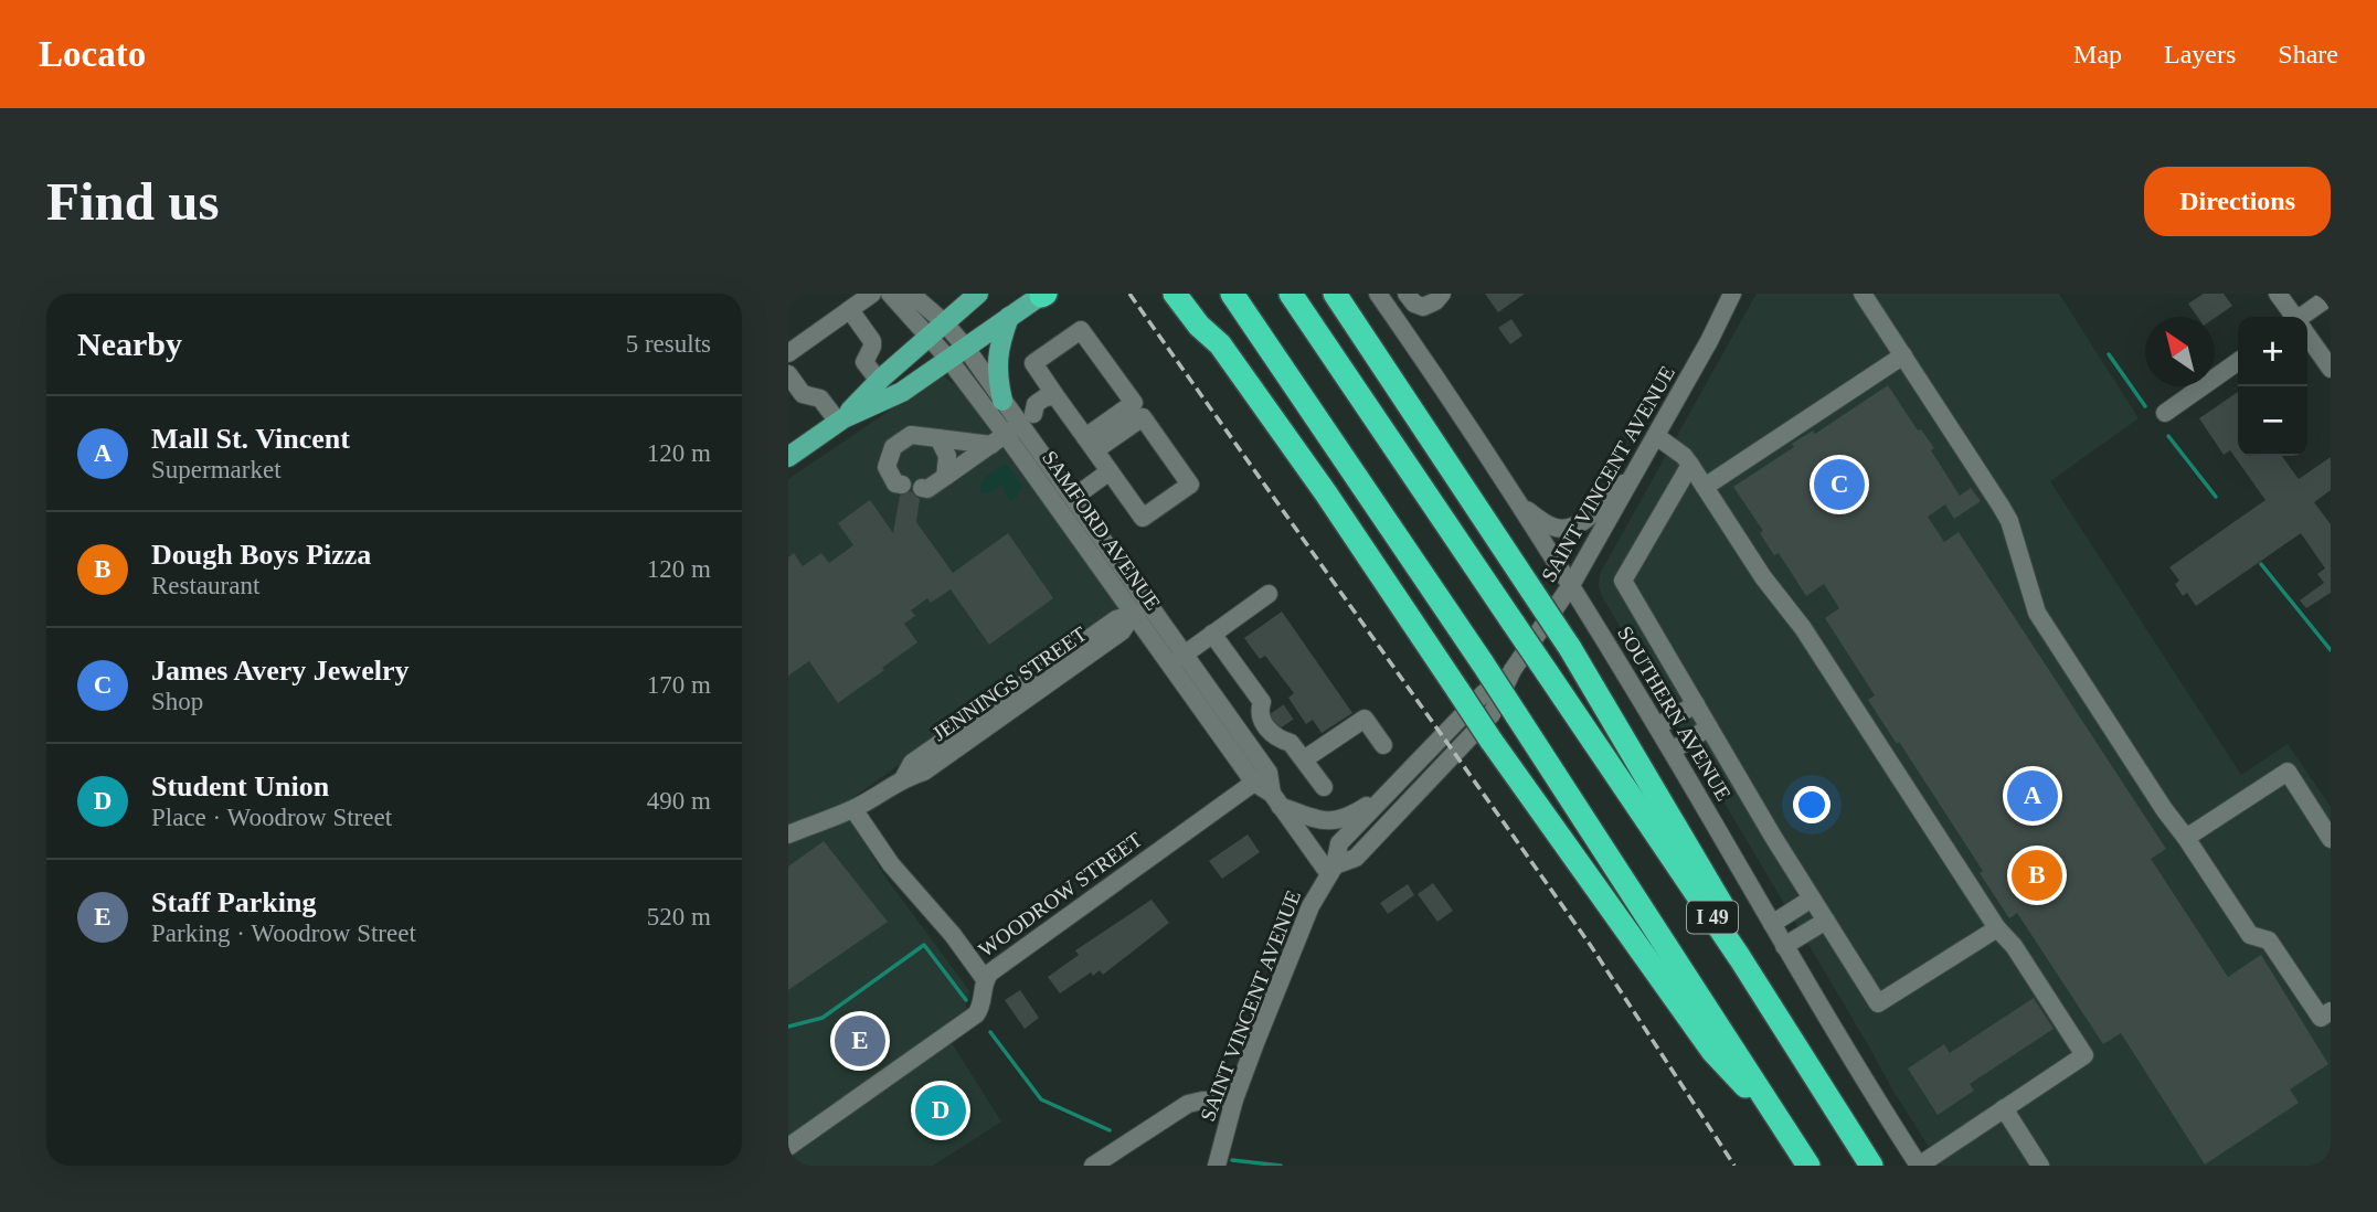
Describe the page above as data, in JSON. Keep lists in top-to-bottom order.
{
  "streets": {
    "highway": ["I 49"],
    "street": [
      "SAINT VINCENT AVENUE",
      "SAMFORD AVENUE",
      "JENNINGS STREET",
      "SOUTHERN AVENUE",
      "WOODROW STREET"
    ]
  },
  "crossings": [
    ["SAINT VINCENT AVENUE", "SAMFORD AVENUE"],
    ["SAINT VINCENT AVENUE", "SOUTHERN AVENUE"],
    ["SAMFORD AVENUE", "JENNINGS STREET"],
    ["SAMFORD AVENUE", "WOODROW STREET"]
  ],
  "north": "top left",
  "page": {
    "header": "Locato",
    "nav": ["Map", "Layers", "Share"],
    "buttons": "Directions",
    "title": "Find us",
    "heading": ["Nearby", "5 results"],
    "map_buttons": ["+", "−"],
    "list": [
      {
        "mark": "A",
        "name": "Mall St. Vincent",
        "note": "Supermarket",
        "value": "120 m"
      },
      {
        "mark": "B",
        "name": "Dough Boys Pizza",
        "note": "Restaurant",
        "value": "120 m"
      },
      {
        "mark": "C",
        "name": "James Avery Jewelry",
        "note": "Shop",
        "value": "170 m"
      },
      {
        "mark": "D",
        "name": "Student Union",
        "note": "Place · Woodrow Street",
        "value": "490 m"
      },
      {
        "mark": "E",
        "name": "Staff Parking",
        "note": "Parking · Woodrow Street",
        "value": "520 m"
      }
    ],
    "pins": [
      "C",
      "A",
      "B",
      "E",
      "D"
    ]
  }
}
